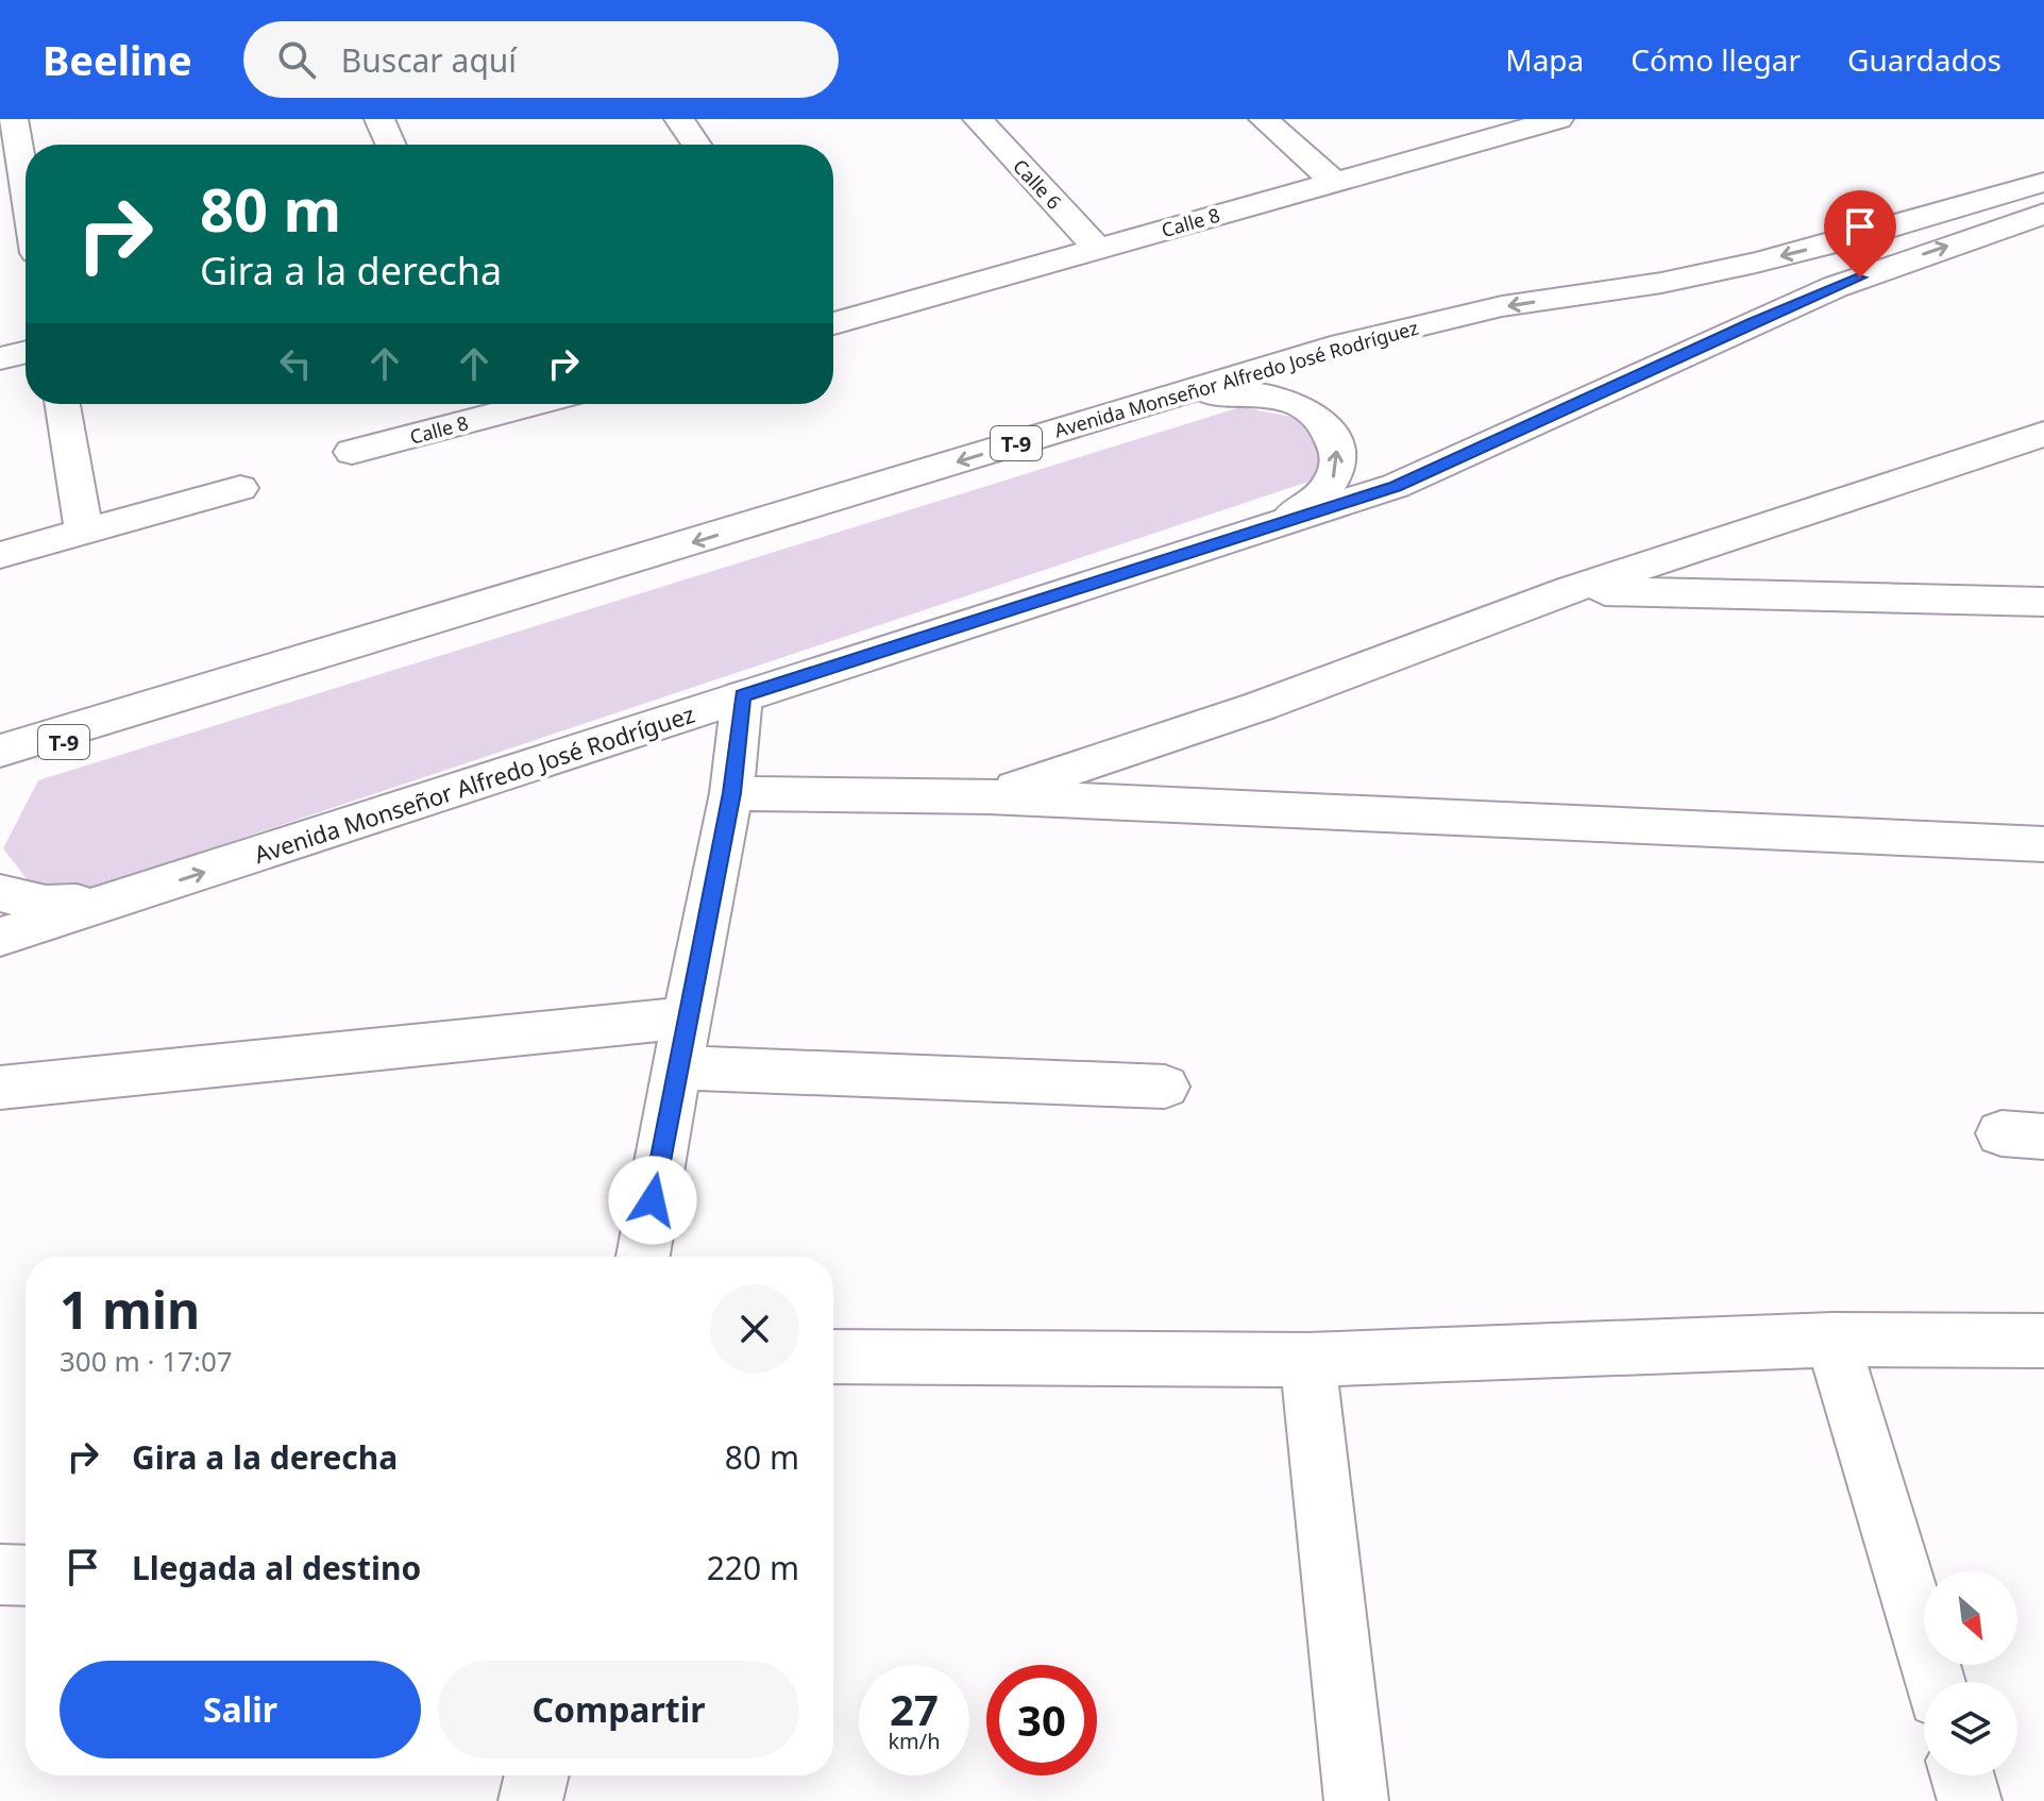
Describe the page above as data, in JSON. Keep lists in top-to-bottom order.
{
  "streets": {
    "main road": [
      "Calle 6",
      "Calle 8",
      "Avenida Monseñor Alfredo José Rodríguez",
      "T-9"
    ]
  },
  "crossings": [
    ["Calle 6", "Calle 8"],
    ["Avenida Monseñor Alfredo José Rodríguez", "T-9"]
  ],
  "north": "bottom right",
  "page": {
    "header": "Beeline",
    "search": "Buscar aquí",
    "nav": ["Mapa", "Cómo llegar", "Guardados"],
    "turn": ["80 m", "Gira a la derecha"],
    "heading": ["1 min", "300 m · 17:07"],
    "list": [
      {
        "name": "Gira a la derecha",
        "value": "80 m"
      },
      {
        "name": "Llegada al destino",
        "value": "220 m"
      }
    ],
    "buttons": ["Salir", "Compartir"],
    "speed": "27 km/h",
    "limit": "30"
  }
}
